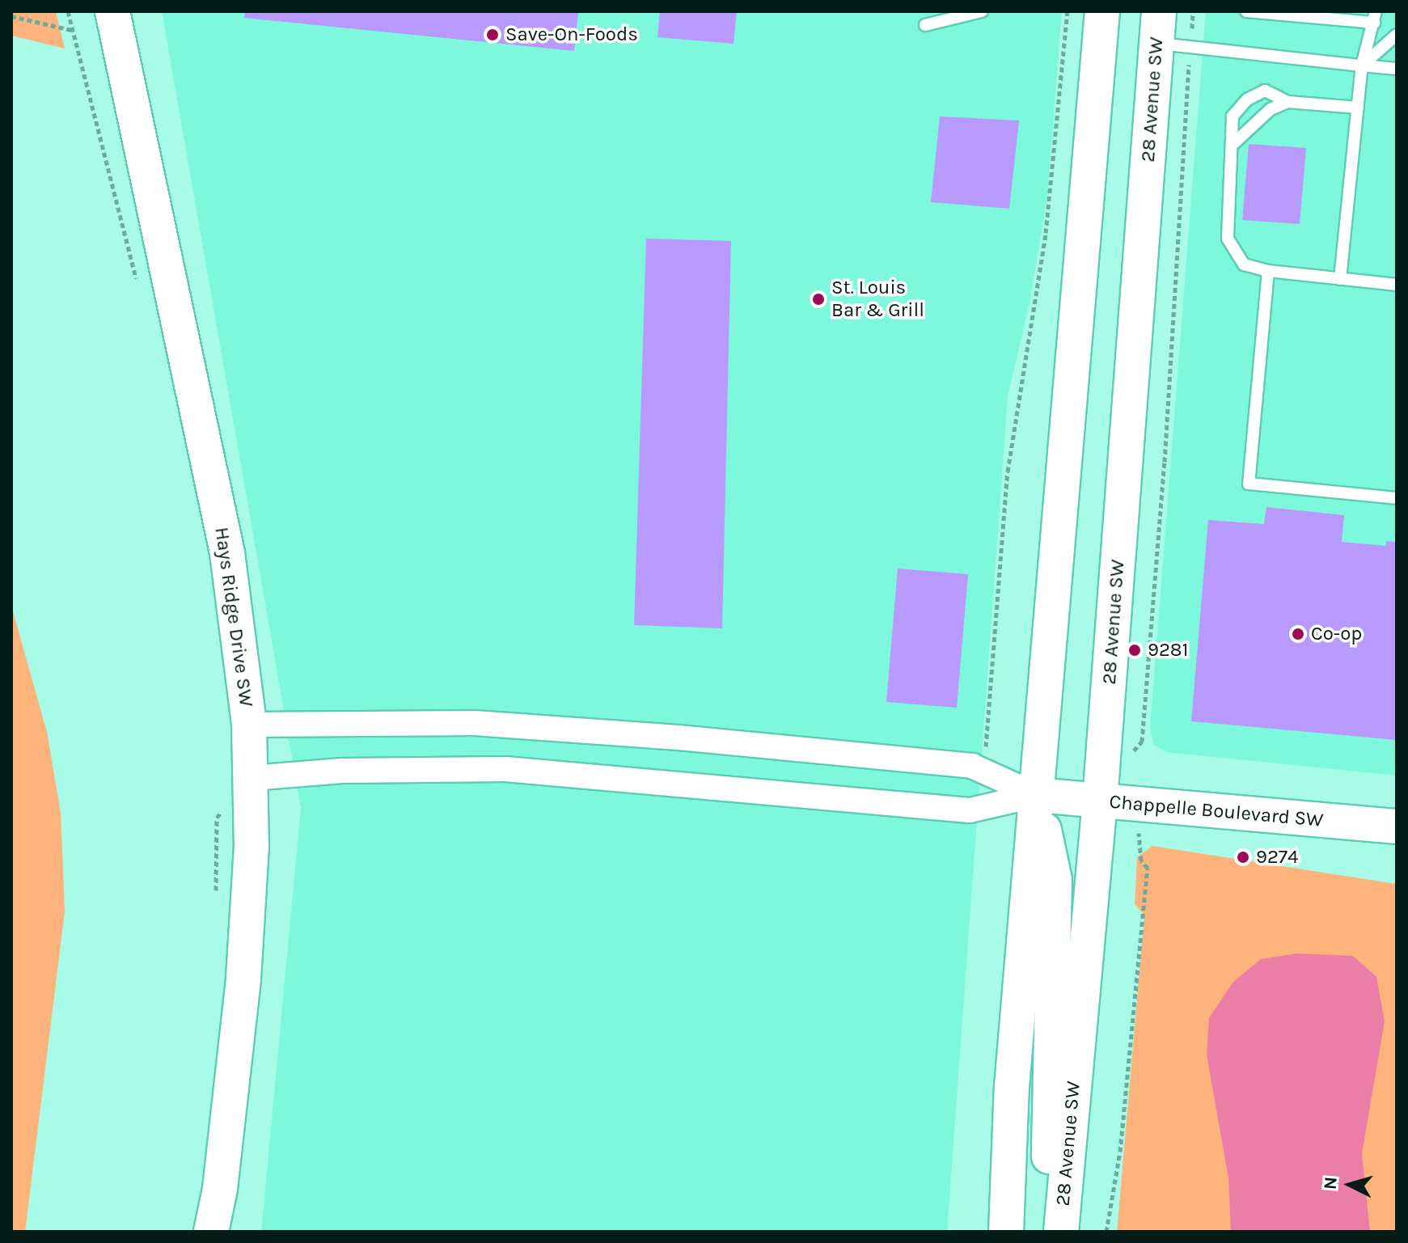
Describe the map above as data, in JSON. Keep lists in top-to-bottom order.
{
  "streets": {
    "main road": ["28 Avenue SW", "Hays Ridge Drive SW", "Chappelle Boulevard SW"]
  },
  "crossings": [
    ["28 Avenue SW", "Chappelle Boulevard SW"]
  ],
  "places": [
    "Save-On-Foods",
    "St. Louis Bar & Grill",
    "Co-op",
    "9281",
    "9274"
  ],
  "north": "left"
}
